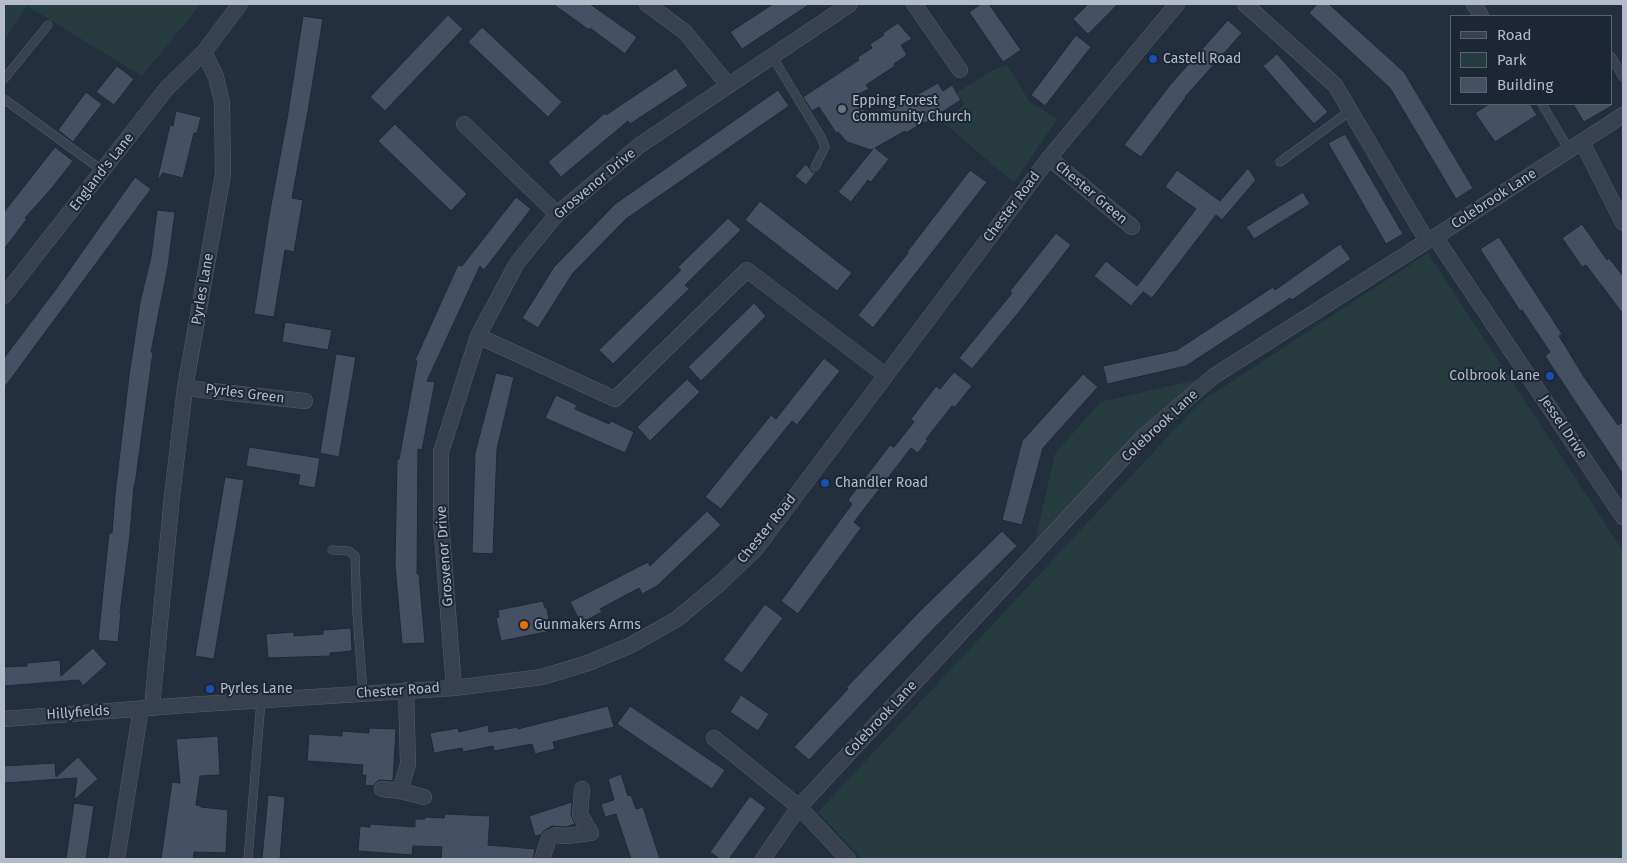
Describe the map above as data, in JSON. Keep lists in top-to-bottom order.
{
  "streets": {
    "street": [
      "England's Lane",
      "Grosvenor Drive",
      "Chester Green",
      "Colebrook Lane",
      "Chester Road",
      "Pyrles Lane",
      "Pyrles Green",
      "Jessel Drive",
      "Hillyfields"
    ]
  },
  "crossings": [
    ["England's Lane", "Pyrles Lane"],
    ["Grosvenor Drive", "Chester Road"],
    ["Chester Green", "Chester Road"],
    ["Colebrook Lane", "Jessel Drive"],
    ["Chester Road", "Pyrles Lane"],
    ["Chester Road", "Hillyfields"],
    ["Pyrles Lane", "Pyrles Green"],
    ["Pyrles Lane", "Hillyfields"]
  ],
  "places": [
    "Castell Road",
    "Epping Forest Community Church",
    "Colbrook Lane",
    "Chandler Road",
    "Gunmakers Arms",
    "Pyrles Lane"
  ],
  "legend": ["Road", "Park", "Building"]
}
